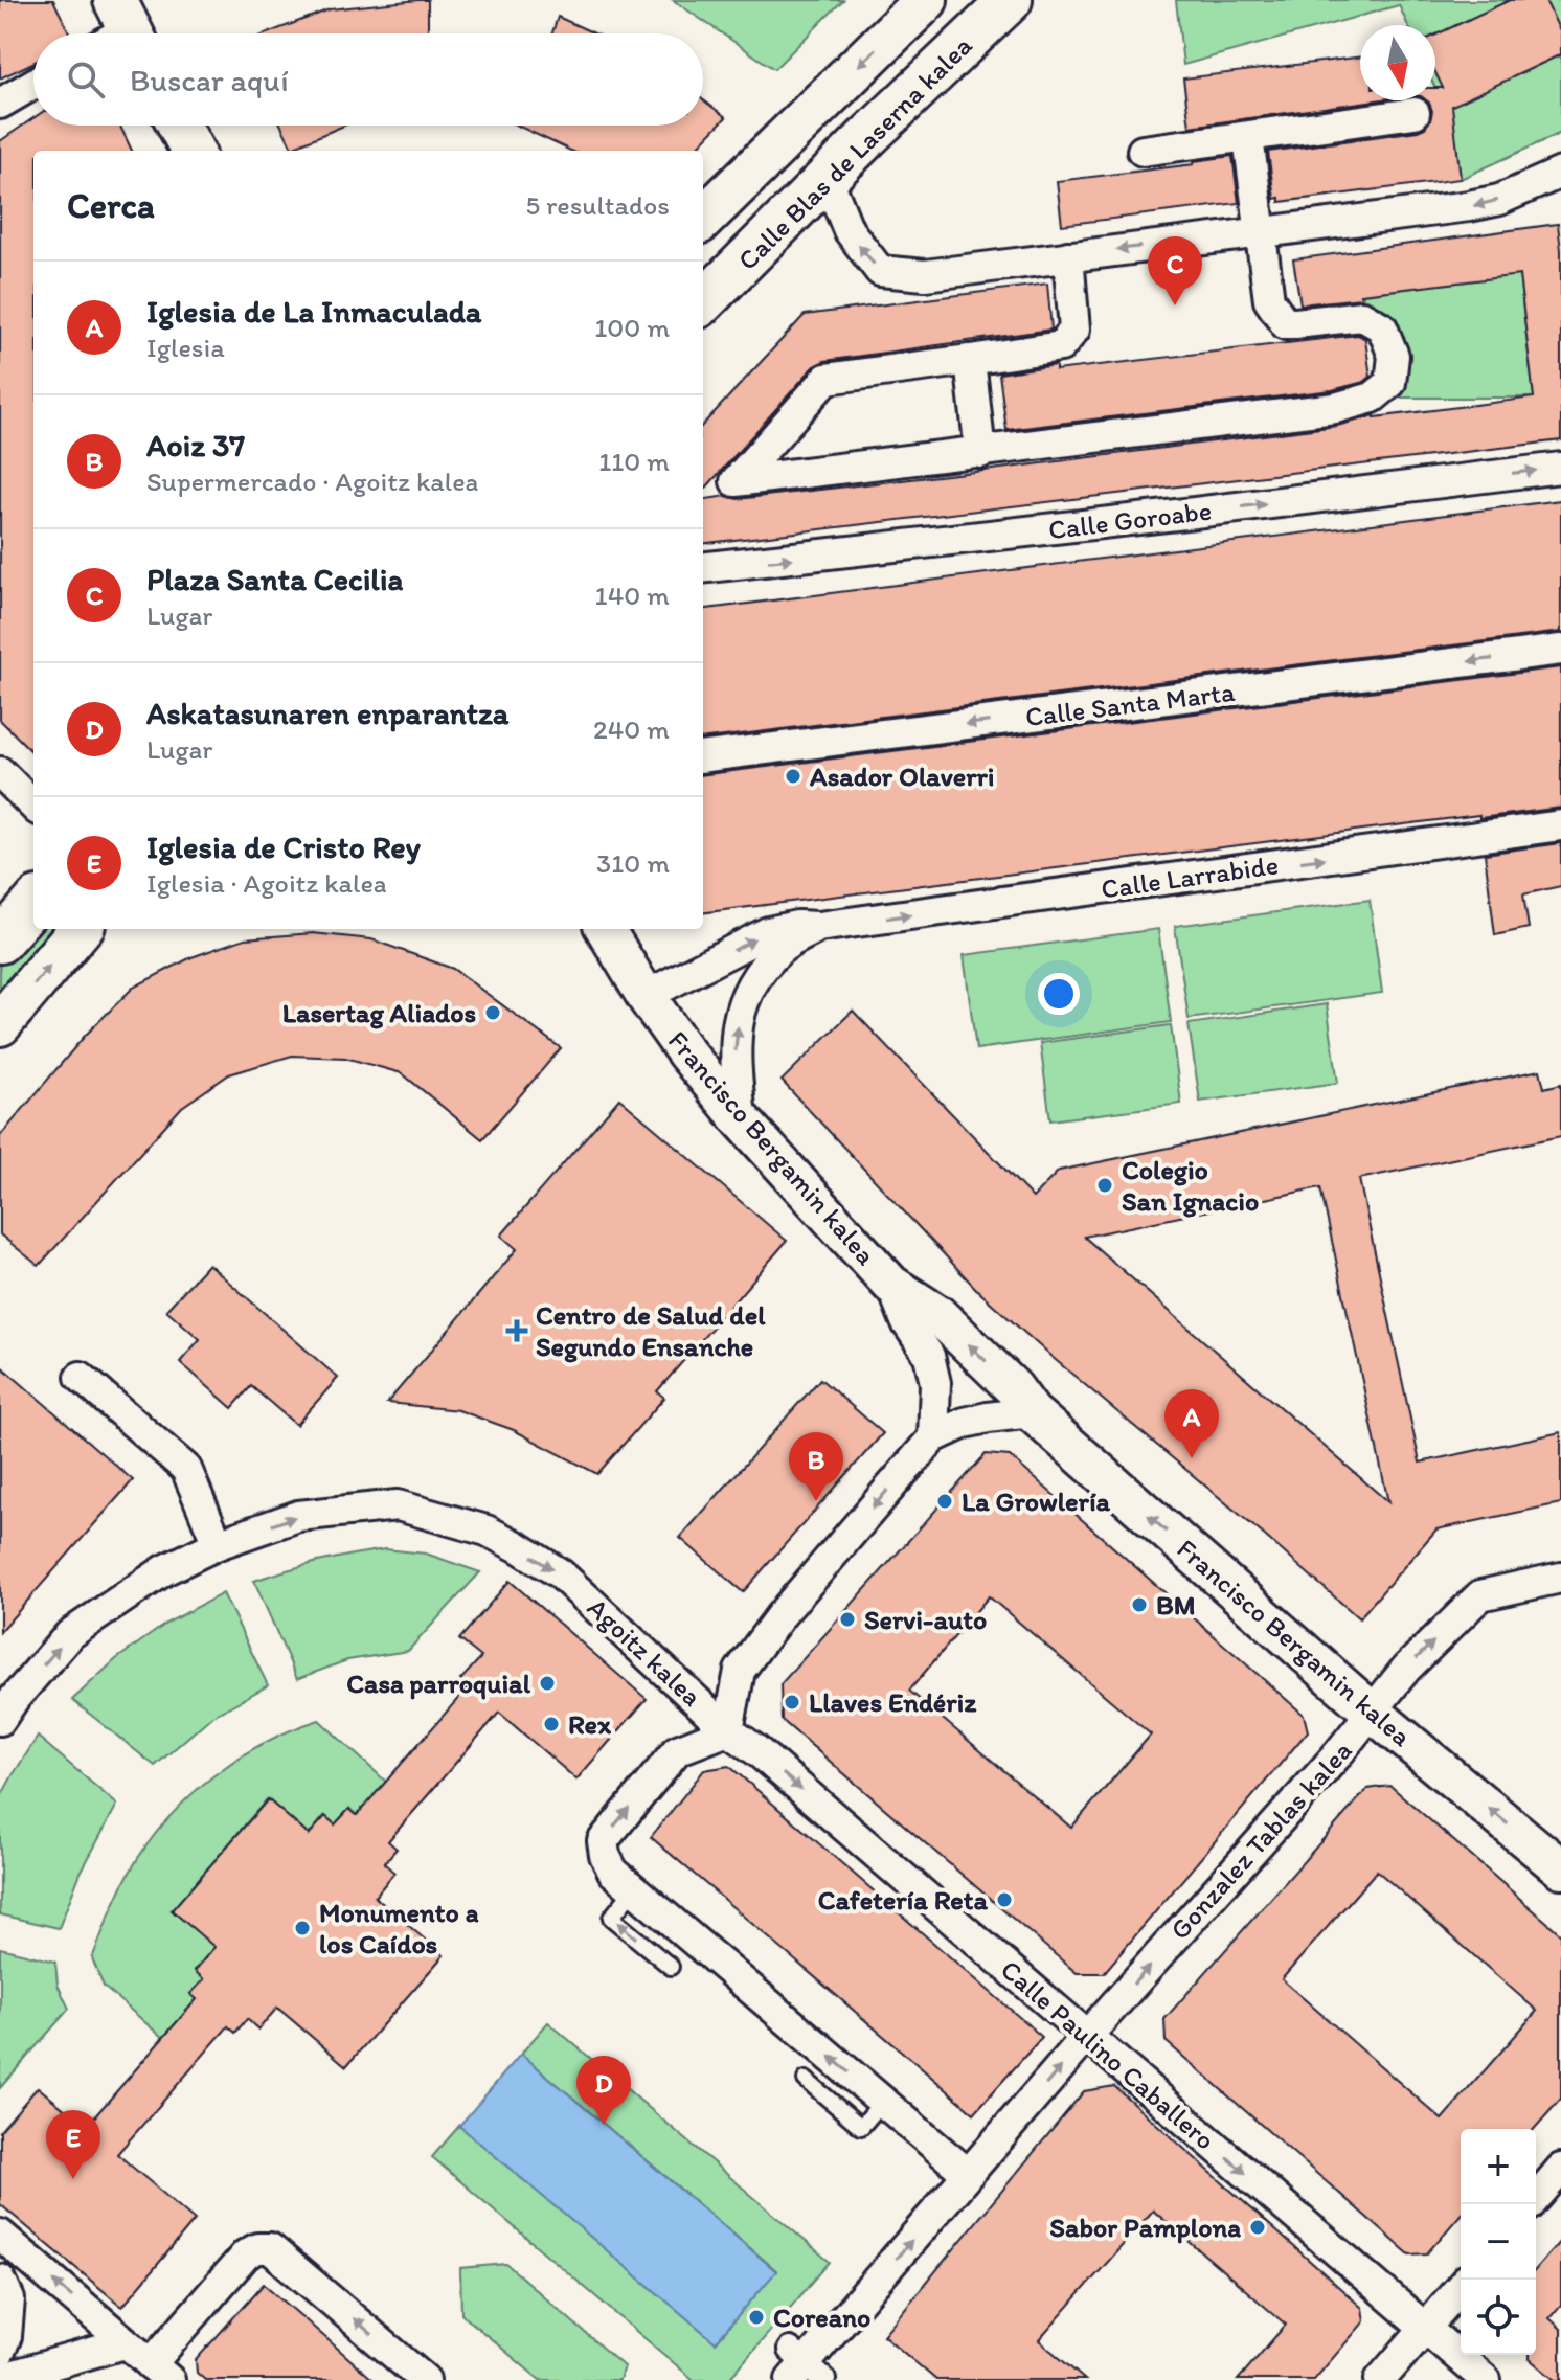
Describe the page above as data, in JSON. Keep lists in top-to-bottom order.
{
  "streets": {
    "main road": ["Calle Blas de Laserna kalea"],
    "street": [
      "Calle Goroabe",
      "Calle Santa Marta",
      "Calle Larrabide",
      "Francisco Bergamin kalea",
      "Agoitz kalea",
      "Gonzalez Tablas kalea",
      "Calle Paulino Caballero"
    ]
  },
  "crossings": [
    ["Calle Larrabide", "Francisco Bergamin kalea"],
    ["Francisco Bergamin kalea", "Agoitz kalea"],
    ["Francisco Bergamin kalea", "Gonzalez Tablas kalea"],
    ["Agoitz kalea", "Calle Paulino Caballero"],
    ["Gonzalez Tablas kalea", "Calle Paulino Caballero"]
  ],
  "one_way": [
    "Calle Goroabe",
    "Calle Santa Marta",
    "Calle Larrabide",
    "Francisco Bergamin kalea",
    "Gonzalez Tablas kalea"
  ],
  "places": {
    "other": [
      "Asador Olaverri",
      "Lasertag Aliados",
      "Colegio San Ignacio",
      "La Growlería",
      "BM",
      "Servi-auto",
      "Casa parroquial",
      "Llaves Endériz",
      "Rex",
      "Cafetería Reta",
      "Monumento a los Caídos",
      "Sabor Pamplona",
      "Coreano"
    ],
    "health": ["Centro de Salud del Segundo Ensanche"]
  },
  "north": "bottom",
  "page": {
    "search": "Buscar aquí",
    "heading": ["Cerca", "5 resultados"],
    "pins": [
      "C",
      "A",
      "B",
      "D",
      "E"
    ],
    "list": [
      {
        "mark": "A",
        "name": "Iglesia de La Inmaculada",
        "note": "Iglesia",
        "value": "100 m"
      },
      {
        "mark": "B",
        "name": "Aoiz 37",
        "note": "Supermercado · Agoitz kalea",
        "value": "110 m"
      },
      {
        "mark": "C",
        "name": "Plaza Santa Cecilia",
        "note": "Lugar",
        "value": "140 m"
      },
      {
        "mark": "D",
        "name": "Askatasunaren enparantza",
        "note": "Lugar",
        "value": "240 m"
      },
      {
        "mark": "E",
        "name": "Iglesia de Cristo Rey",
        "note": "Iglesia · Agoitz kalea",
        "value": "310 m"
      }
    ],
    "map_buttons": ["+", "−"]
  }
}
